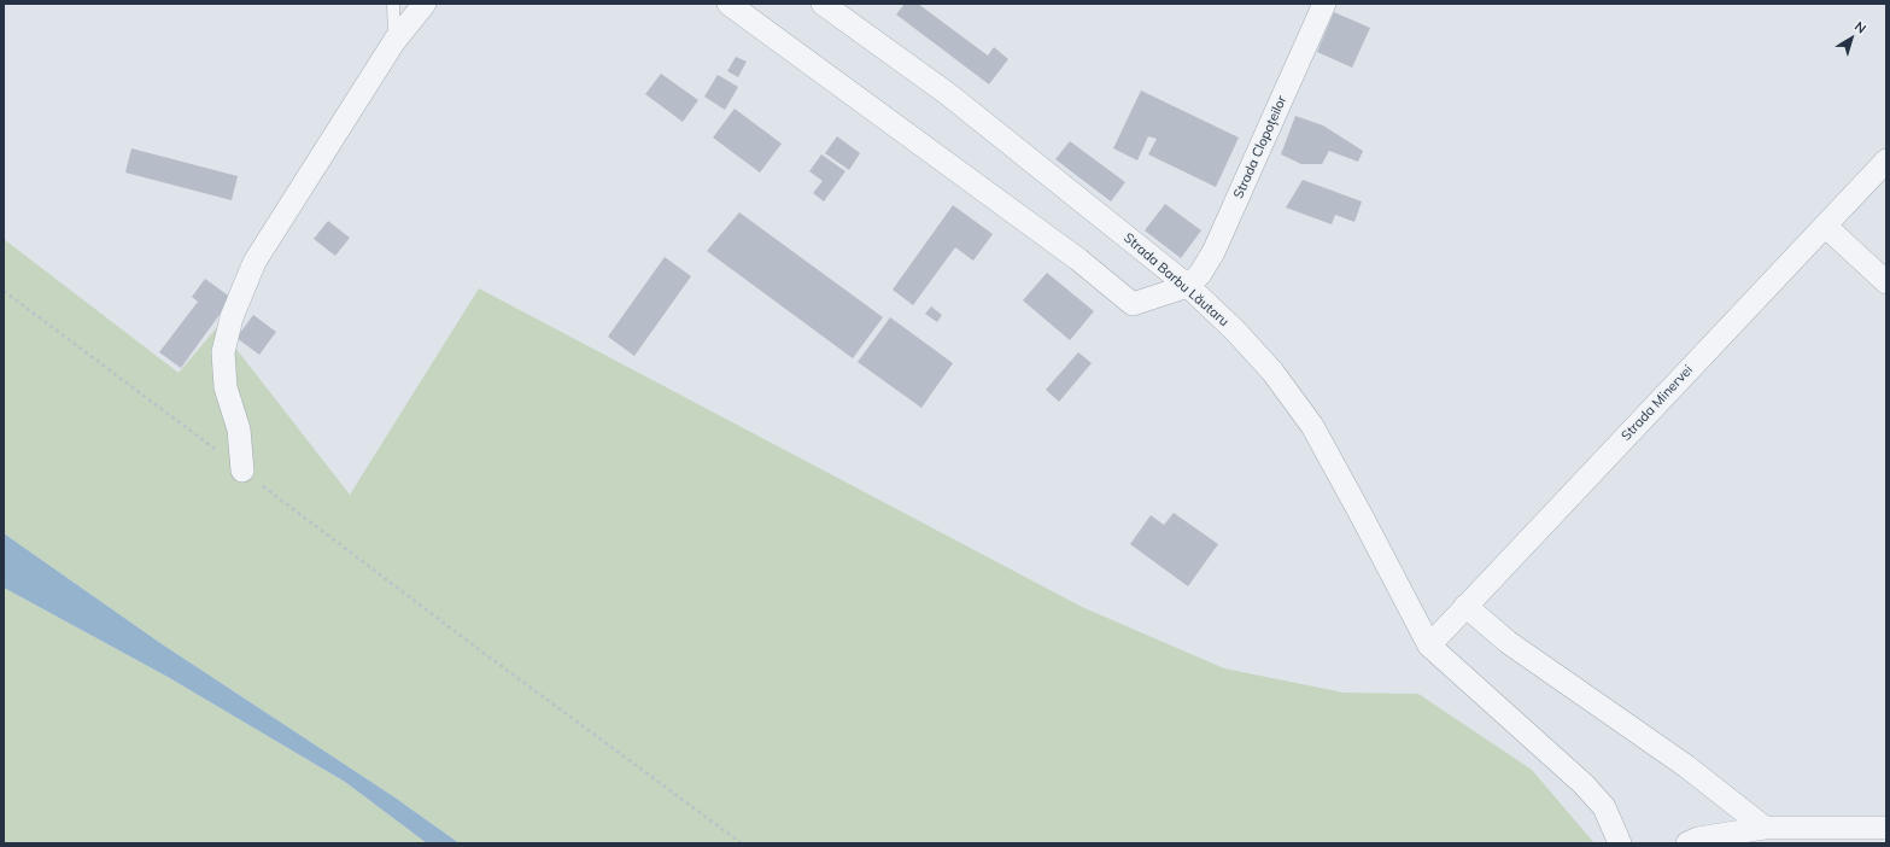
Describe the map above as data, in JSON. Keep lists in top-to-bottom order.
{
  "streets": {
    "street": ["Strada Clopoțeilor", "Strada Barbu Lăutaru", "Strada Minervei"]
  },
  "crossings": [
    ["Strada Clopoțeilor", "Strada Barbu Lăutaru"],
    ["Strada Barbu Lăutaru", "Strada Minervei"]
  ],
  "north": "top right"
}
